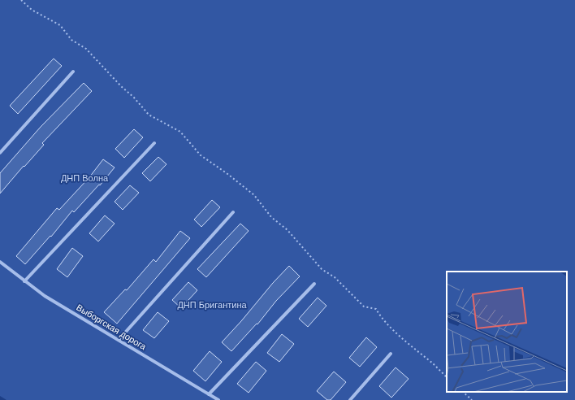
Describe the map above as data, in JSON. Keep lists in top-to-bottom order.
{
  "streets": {
    "street": ["Выборгская дорога"]
  },
  "parks": ["ДНП Волна", "ДНП Бригантина"]
}
